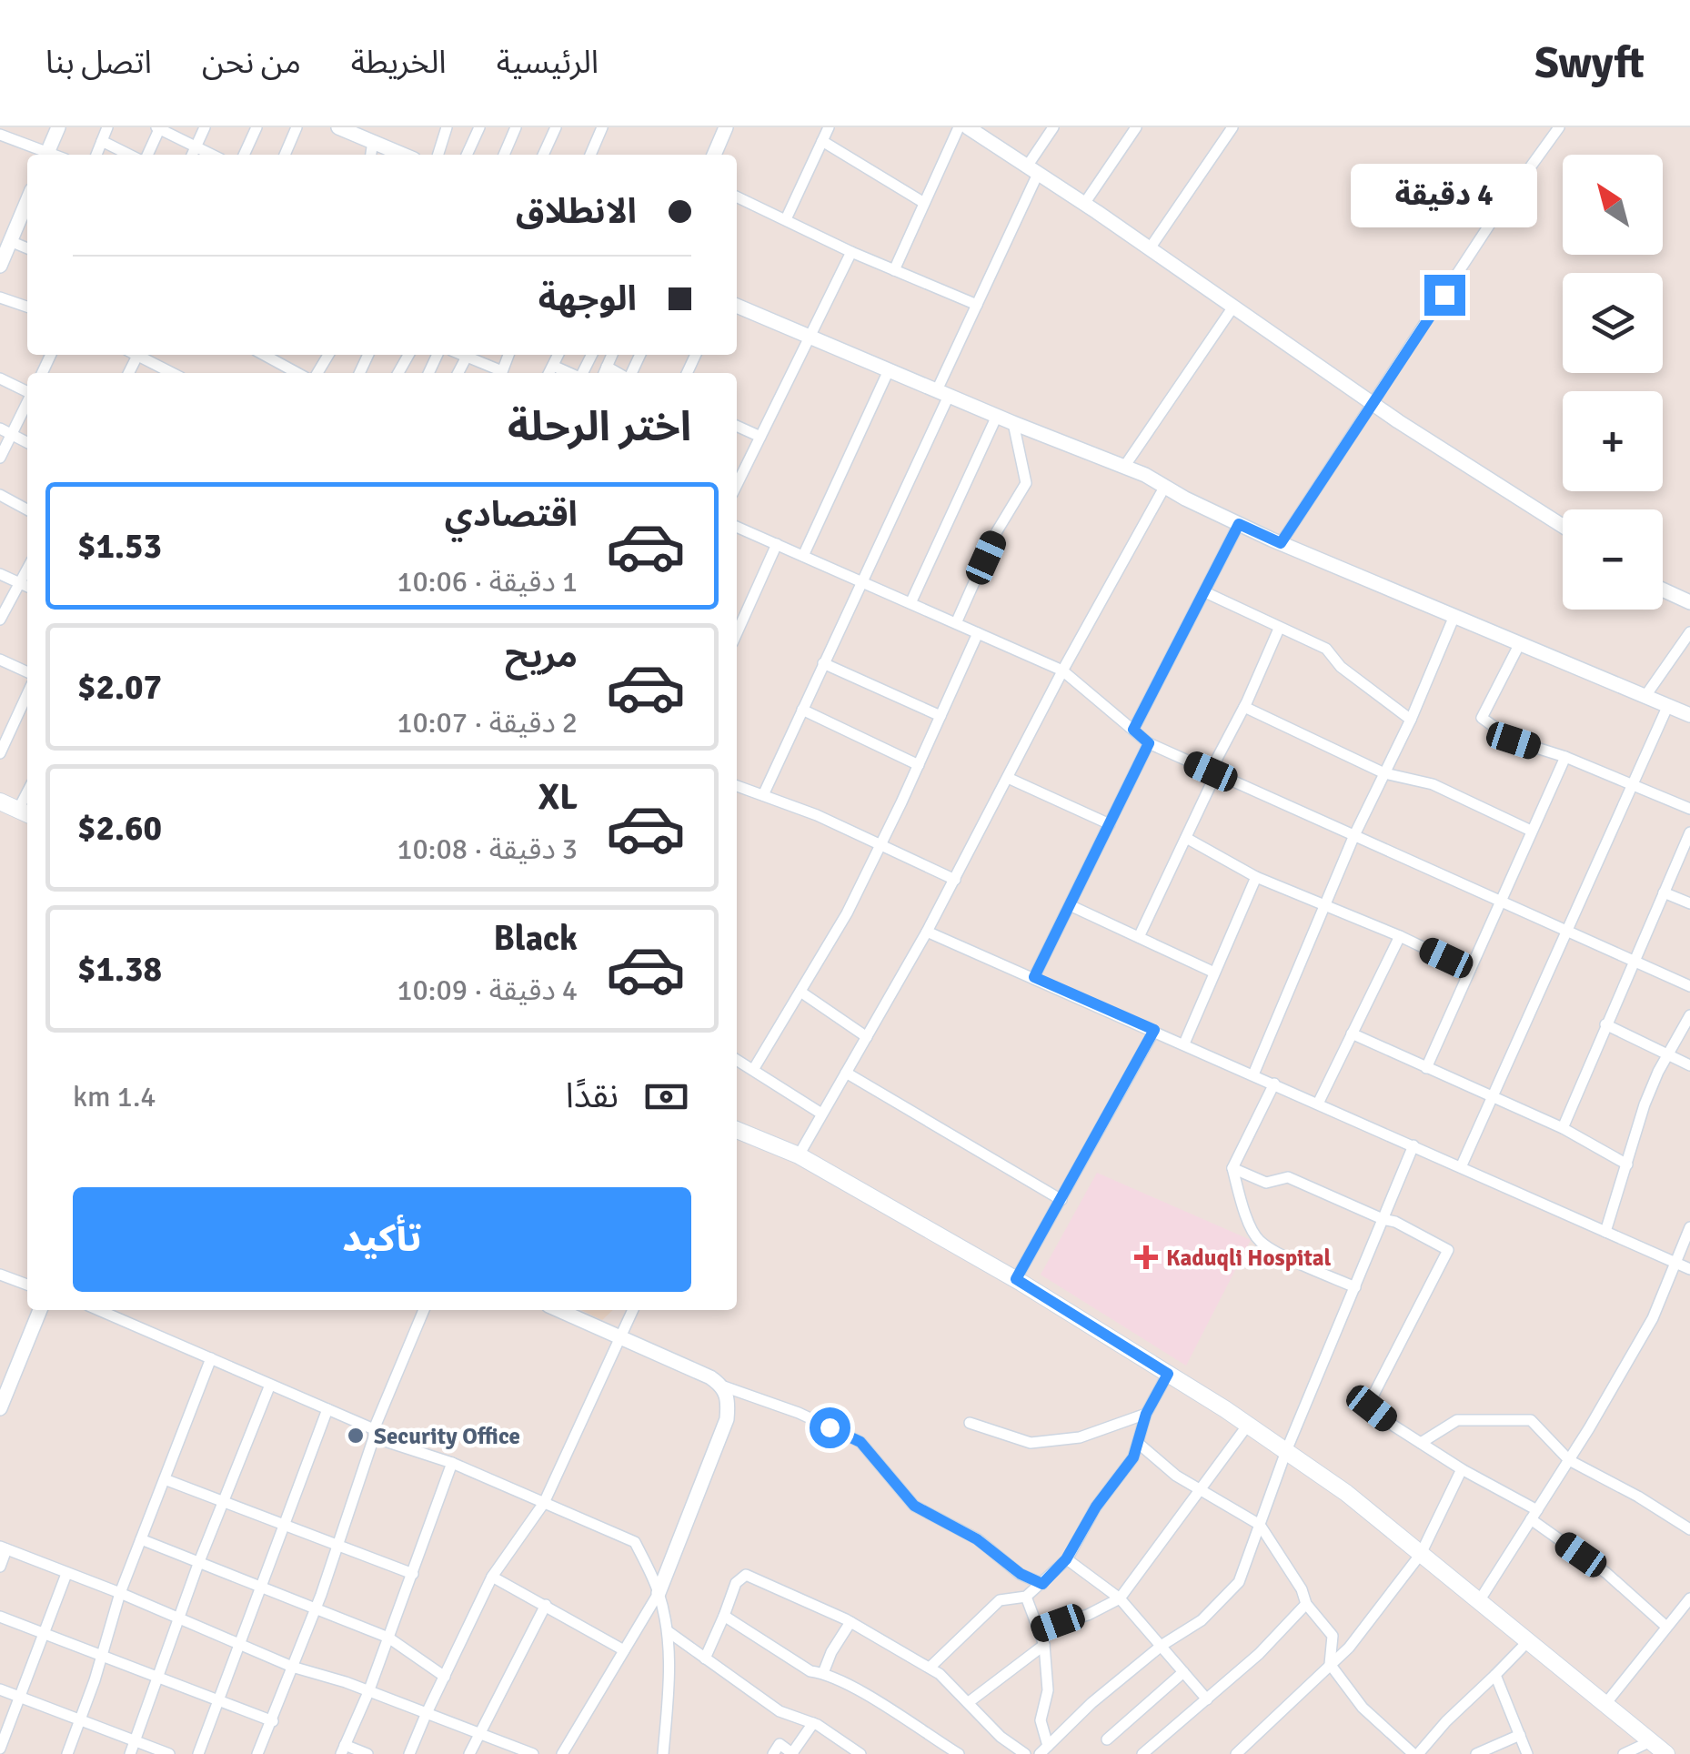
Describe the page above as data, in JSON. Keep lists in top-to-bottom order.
{
  "places": {
    "health": ["Kaduqli Hospital"],
    "other": ["Security Office"]
  },
  "north": "top left",
  "page": {
    "header": "Swyft",
    "nav": [
      "الرئيسية",
      "الخريطة",
      "من نحن",
      "اتصل بنا"
    ],
    "map_buttons": ["+", "−"],
    "banner": ["الانطلاق", "الوجهة"],
    "bubble": "4 دقيقة",
    "heading": "اختر الرحلة",
    "list": [
      {
        "name": "اقتصادي",
        "note": "1 دقيقة · 10:06",
        "value": "$1.53"
      },
      {
        "name": "مريح",
        "note": "2 دقيقة · 10:07",
        "value": "$2.07"
      },
      {
        "name": "XL",
        "note": "3 دقيقة · 10:08",
        "value": "$2.60"
      },
      {
        "name": "Black",
        "note": "4 دقيقة · 10:09",
        "value": "$1.38"
      }
    ],
    "pay": ["نقدًا", "1.4 km"],
    "buttons": "تأكيد"
  }
}
